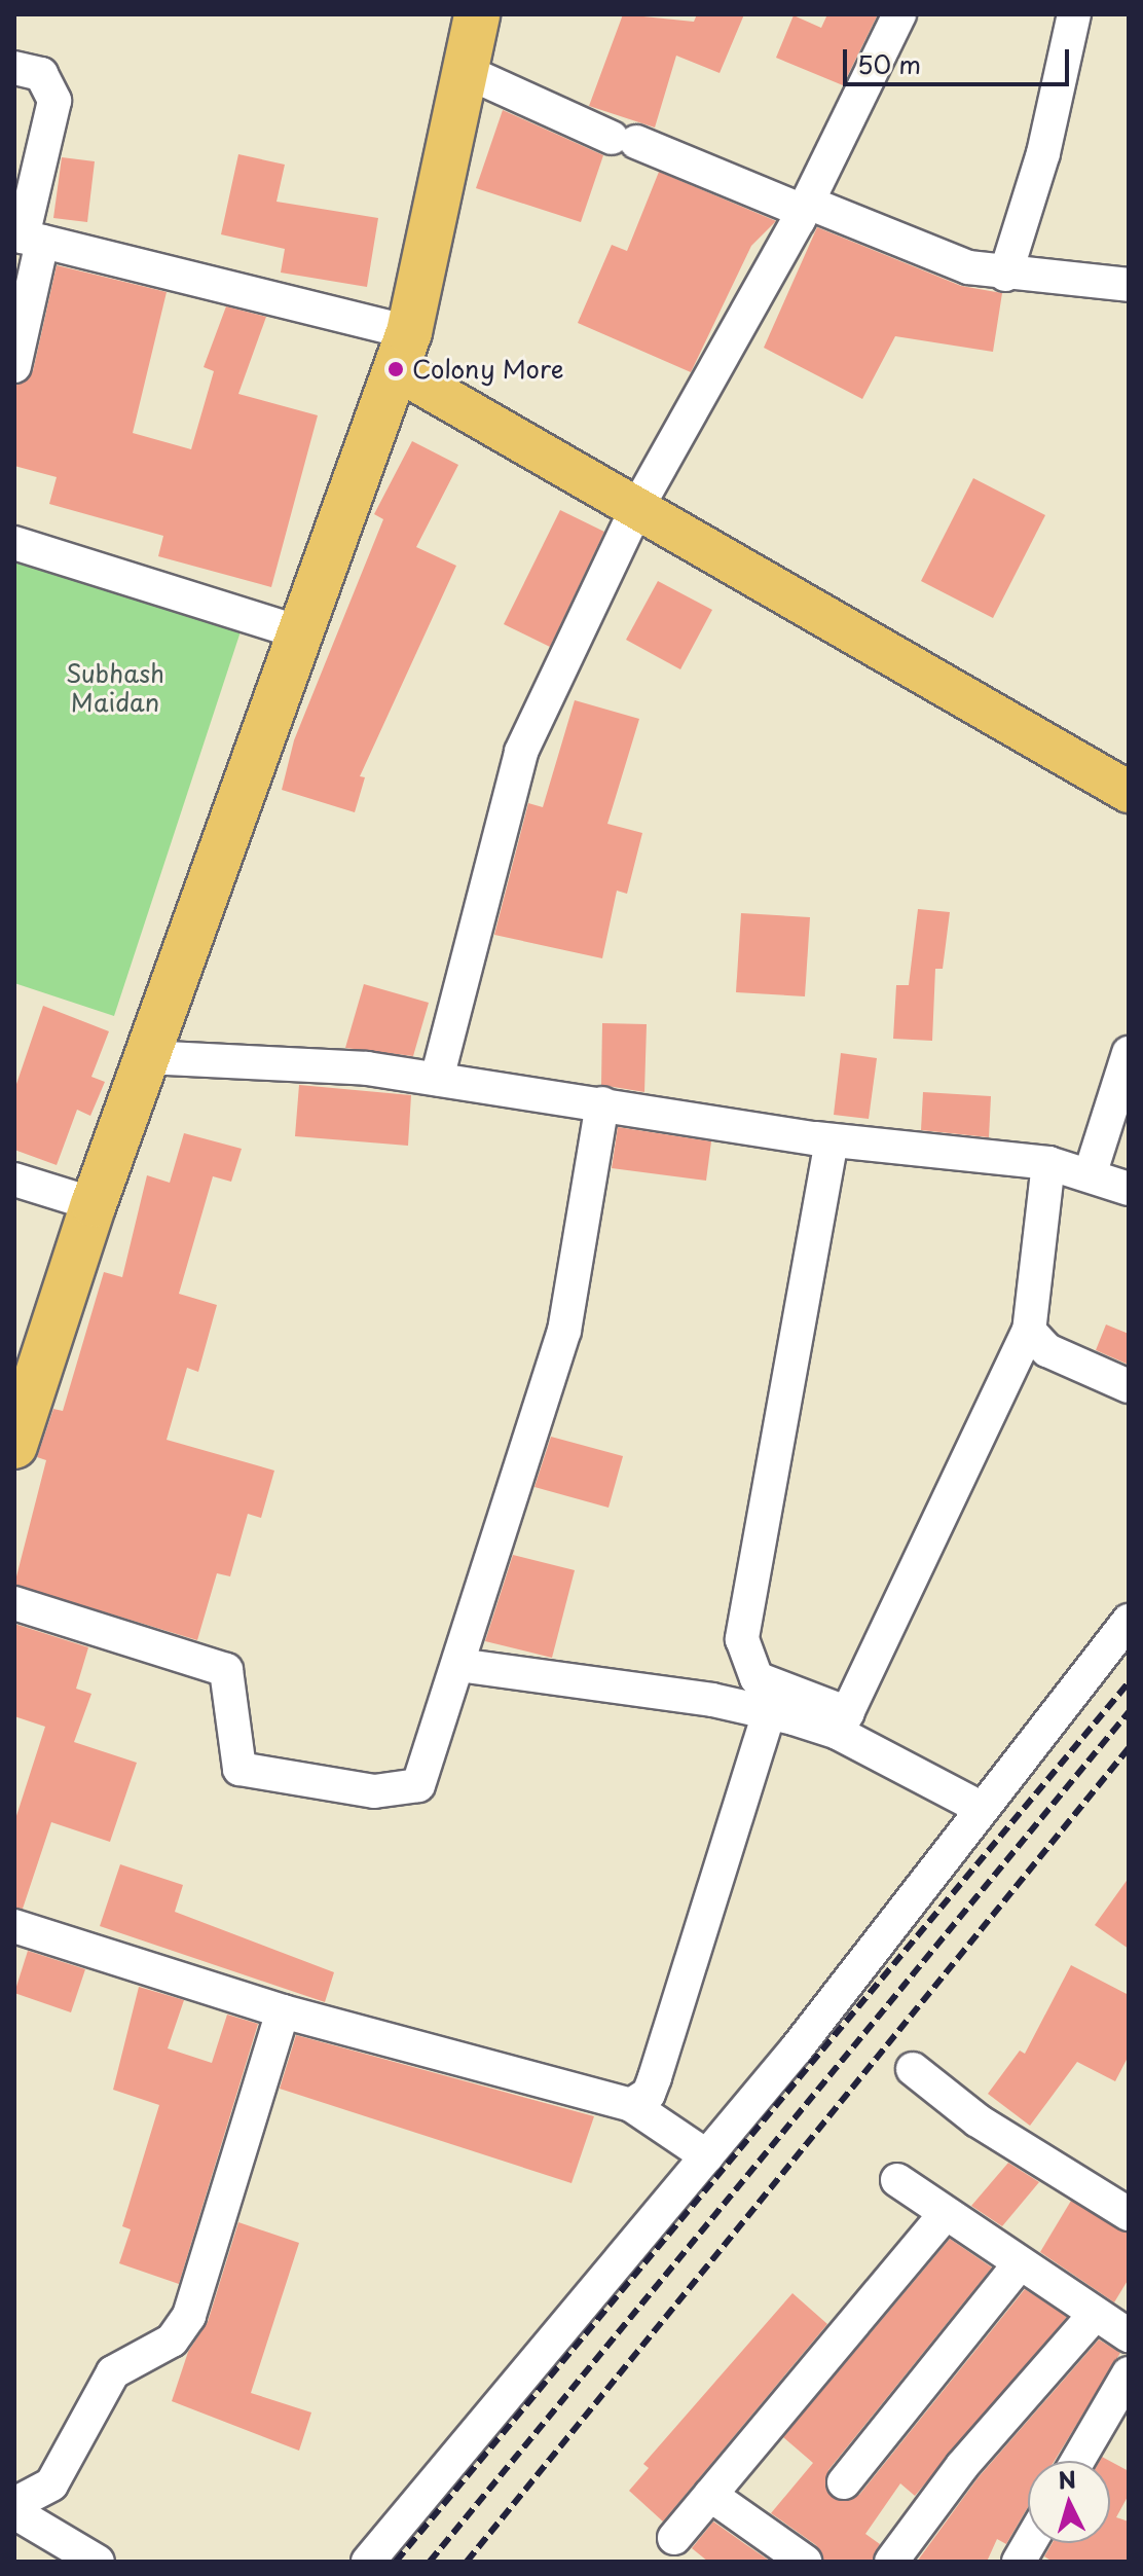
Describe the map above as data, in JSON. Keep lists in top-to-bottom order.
{
  "parks": ["Subhash Maidan"],
  "places": ["Colony More"],
  "scale_bar": "50 m",
  "north": "top"
}
